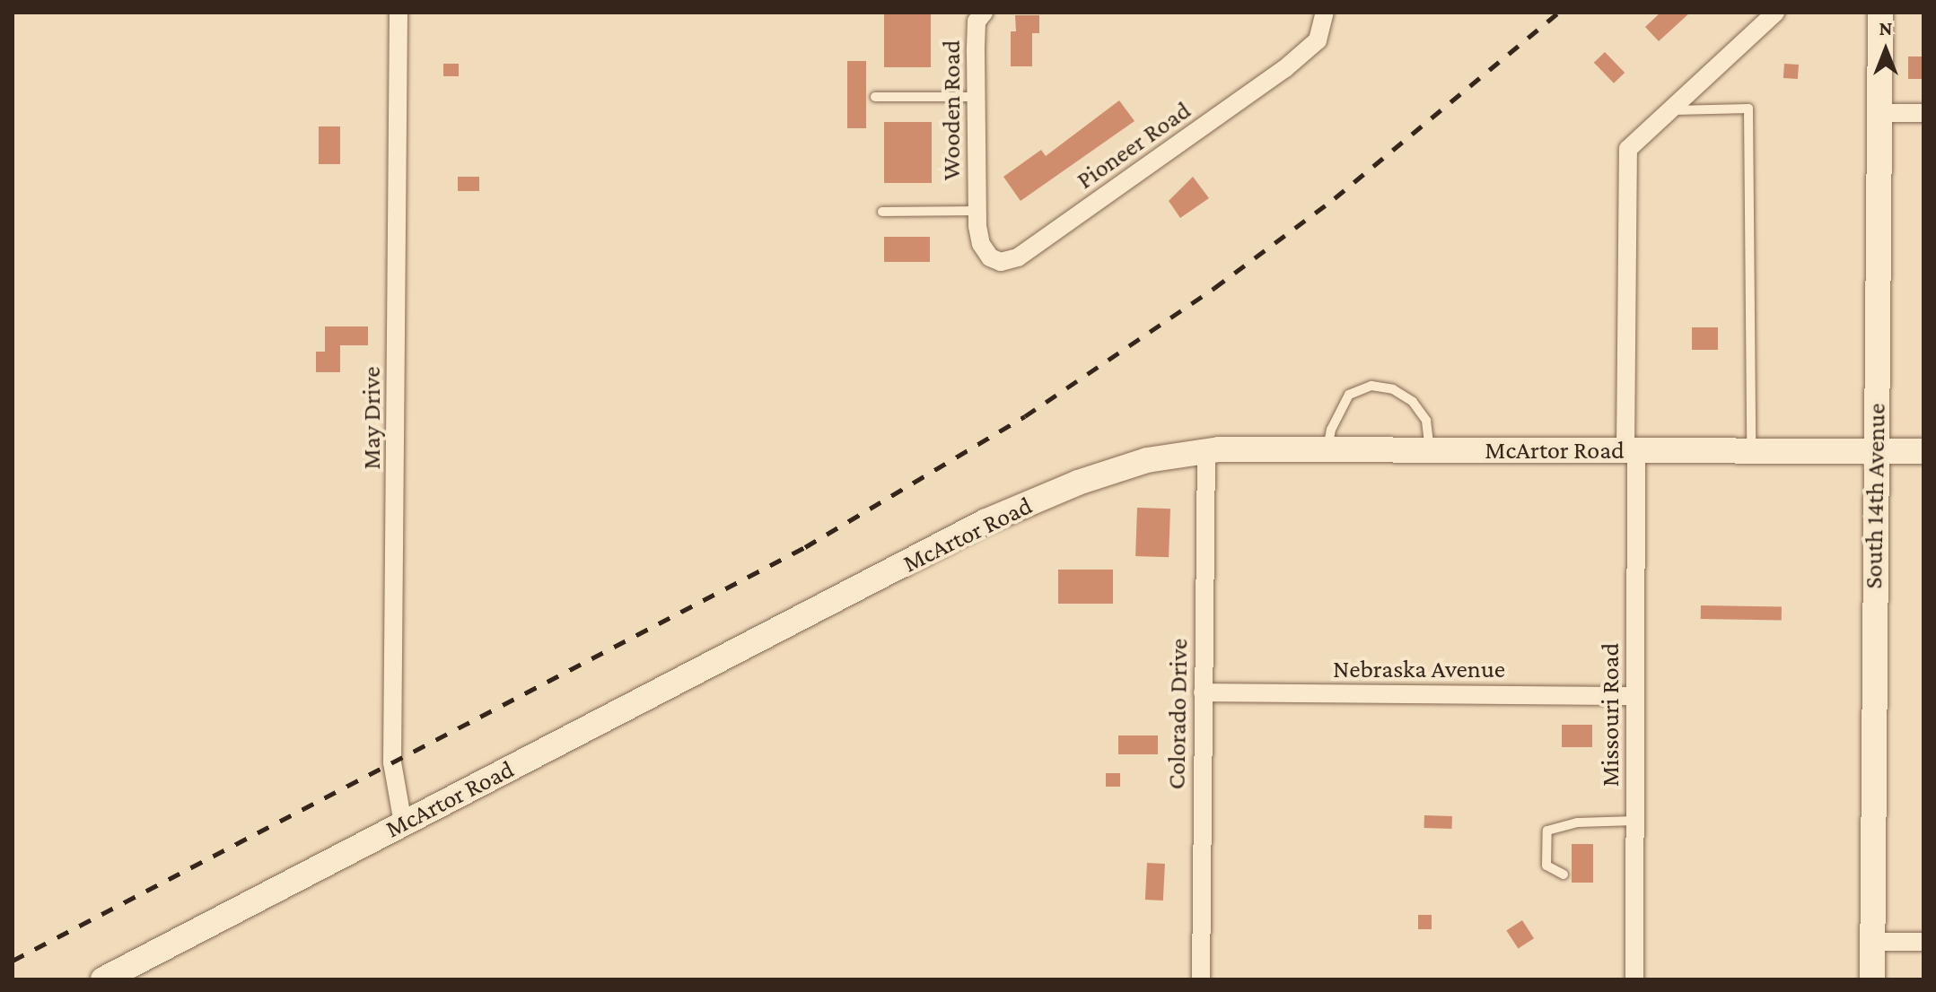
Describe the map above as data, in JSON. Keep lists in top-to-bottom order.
{
  "streets": {
    "main road": ["McArtor Road", "South 14th Avenue"],
    "street": [
      "Wooden Road",
      "Pioneer Road",
      "May Drive",
      "Nebraska Avenue",
      "Colorado Drive",
      "Missouri Road"
    ]
  },
  "crossings": [
    ["Wooden Road", "Pioneer Road"],
    ["May Drive", "McArtor Road"],
    ["McArtor Road", "South 14th Avenue"],
    ["McArtor Road", "Colorado Drive"],
    ["McArtor Road", "Missouri Road"],
    ["Nebraska Avenue", "Colorado Drive"],
    ["Nebraska Avenue", "Missouri Road"]
  ],
  "north": "top"
}
